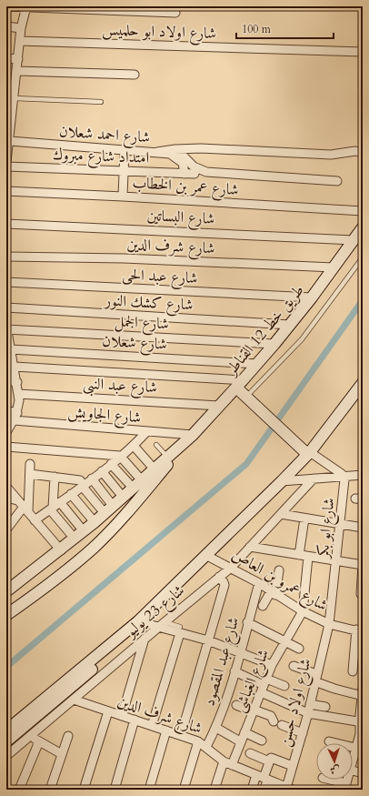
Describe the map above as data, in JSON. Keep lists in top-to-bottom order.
{
  "streets": {
    "main road": ["طريق خط 12 القناطر", "شارع 23 يوليو"],
    "street": [
      "شارع اولاد ابو حلميس",
      "شارع احمد شعلان",
      "امتداد شارع مبروك",
      "شارع عمر بن الخطاب",
      "شارع البساتين",
      "شارع شرف الدين",
      "شارع عبد الحى",
      "شارع كشك النور",
      "شارع الجمل",
      "شارع شعلان",
      "شارع عبد النبى",
      "شارع الجاويش",
      "شارع ابو بكر",
      "شارع عمرو بن العاص",
      "شارع عبد المقصود",
      "شارع الغباشى",
      "شارع اولاد حسن"
    ]
  },
  "crossings": [
    ["شارع احمد شعلان", "امتداد شارع مبروك"],
    ["شارع البساتين", "طريق خط 12 القناطر"],
    ["شارع شرف الدين", "طريق خط 12 القناطر"],
    ["شارع شرف الدين", "شارع 23 يوليو"],
    ["شارع شرف الدين", "شارع عبد المقصود"],
    ["شارع شرف الدين", "شارع الغباشى"],
    ["شارع شرف الدين", "شارع اولاد حسن"],
    ["شارع عبد الحى", "طريق خط 12 القناطر"],
    ["شارع كشك النور", "طريق خط 12 القناطر"],
    ["شارع الجمل", "طريق خط 12 القناطر"],
    ["طريق خط 12 القناطر", "شارع شعلان"],
    ["طريق خط 12 القناطر", "شارع عبد النبى"],
    ["طريق خط 12 القناطر", "شارع الجاويش"],
    ["شارع ابو بكر", "شارع عمرو بن العاص"],
    ["شارع ابو بكر", "شارع اولاد حسن"],
    ["شارع عمرو بن العاص", "شارع 23 يوليو"],
    ["شارع عمرو بن العاص", "شارع عبد المقصود"],
    ["شارع عمرو بن العاص", "شارع الغباشى"],
    ["شارع عمرو بن العاص", "شارع اولاد حسن"]
  ],
  "scale_bar": "100 m",
  "north": "bottom"
}
